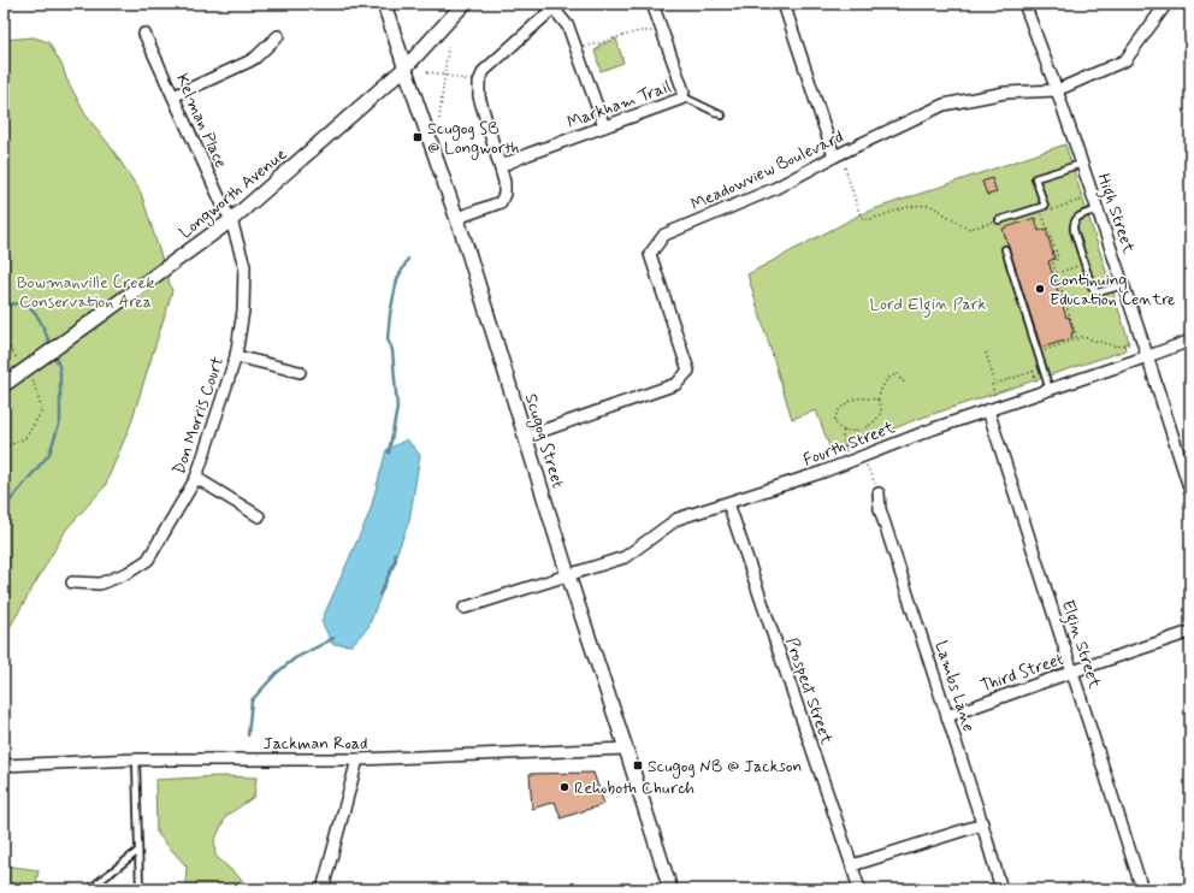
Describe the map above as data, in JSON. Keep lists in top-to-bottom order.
{
  "streets": {
    "street": [
      "Markham Trail",
      "Kelman Place",
      "Meadowview Boulevard",
      "Longworth Avenue",
      "High Street",
      "Don Morris Court",
      "Scugog Street",
      "Fourth Street",
      "Elgin Street",
      "Third Street",
      "Lambs Lane",
      "Prospect Street",
      "Jackman Road"
    ]
  },
  "crossings": [
    ["Kelman Place", "Longworth Avenue"],
    ["Kelman Place", "Don Morris Court"],
    ["Meadowview Boulevard", "High Street"],
    ["Meadowview Boulevard", "Scugog Street"],
    ["Longworth Avenue", "Don Morris Court"],
    ["Longworth Avenue", "Scugog Street"],
    ["High Street", "Fourth Street"],
    ["Scugog Street", "Fourth Street"],
    ["Scugog Street", "Jackman Road"],
    ["Fourth Street", "Elgin Street"],
    ["Fourth Street", "Prospect Street"],
    ["Elgin Street", "Third Street"],
    ["Third Street", "Lambs Lane"]
  ],
  "parks": ["Bowmanville Creek Conservation Area", "Lord Elgin Park"],
  "places": {
    "transit": ["Scugog SB @ Longworth", "Scugog NB @ Jackson"],
    "other": ["Continuing Education Centre", "Rehoboth Church"]
  }
}
